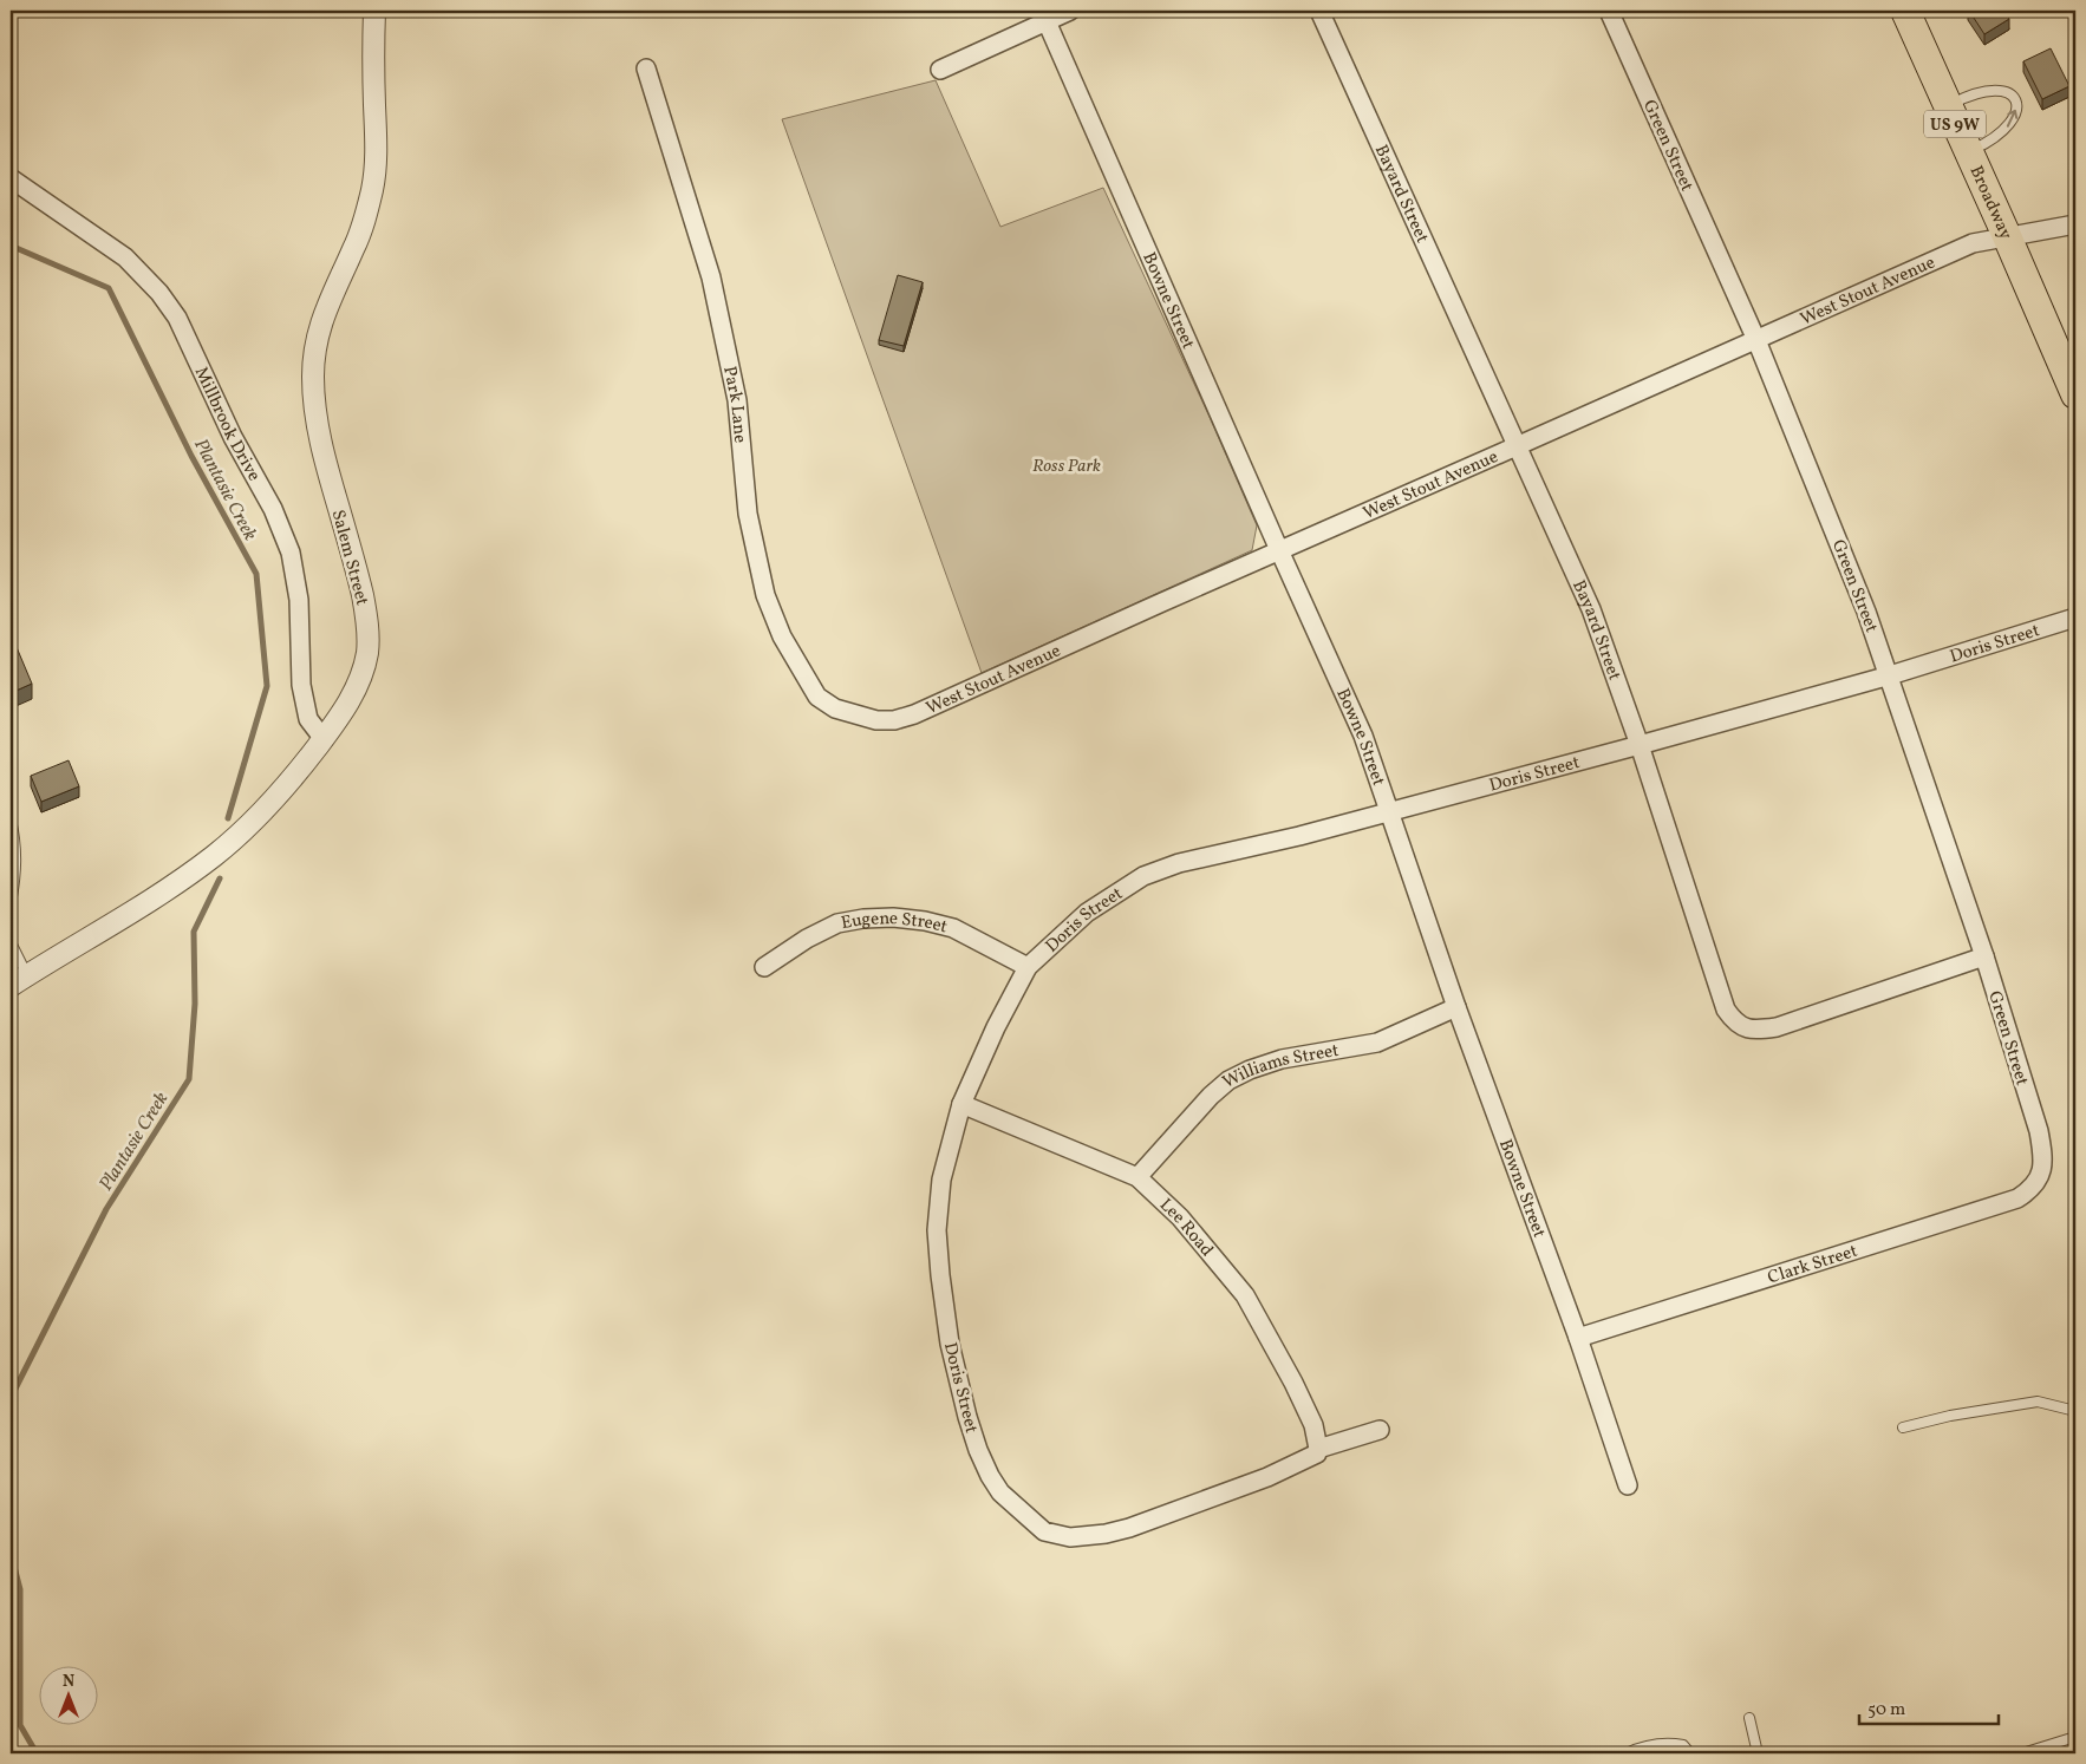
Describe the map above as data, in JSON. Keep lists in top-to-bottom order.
{
  "streets": {
    "highway": ["US 9W", "Broadway"],
    "street": [
      "Green Street",
      "Bayard Street",
      "West Stout Avenue",
      "Bowne Street",
      "Park Lane",
      "Millbrook Drive",
      "Salem Street",
      "Doris Street",
      "Eugene Street",
      "Williams Street",
      "Lee Road",
      "Clark Street"
    ]
  },
  "crossings": [
    ["Green Street", "Bayard Street"],
    ["Green Street", "West Stout Avenue"],
    ["Green Street", "Doris Street"],
    ["Green Street", "Clark Street"],
    ["Bayard Street", "West Stout Avenue"],
    ["Bayard Street", "Doris Street"],
    ["Broadway", "West Stout Avenue"],
    ["West Stout Avenue", "Bowne Street"],
    ["West Stout Avenue", "Park Lane"],
    ["Bowne Street", "Doris Street"],
    ["Bowne Street", "Williams Street"],
    ["Bowne Street", "Clark Street"],
    ["Millbrook Drive", "Salem Street"],
    ["Doris Street", "Eugene Street"],
    ["Doris Street", "Lee Road"],
    ["Williams Street", "Lee Road"]
  ],
  "water": ["Plantasie Creek"],
  "parks": ["Ross Park"],
  "scale_bar": "50 m",
  "north": "top"
}
